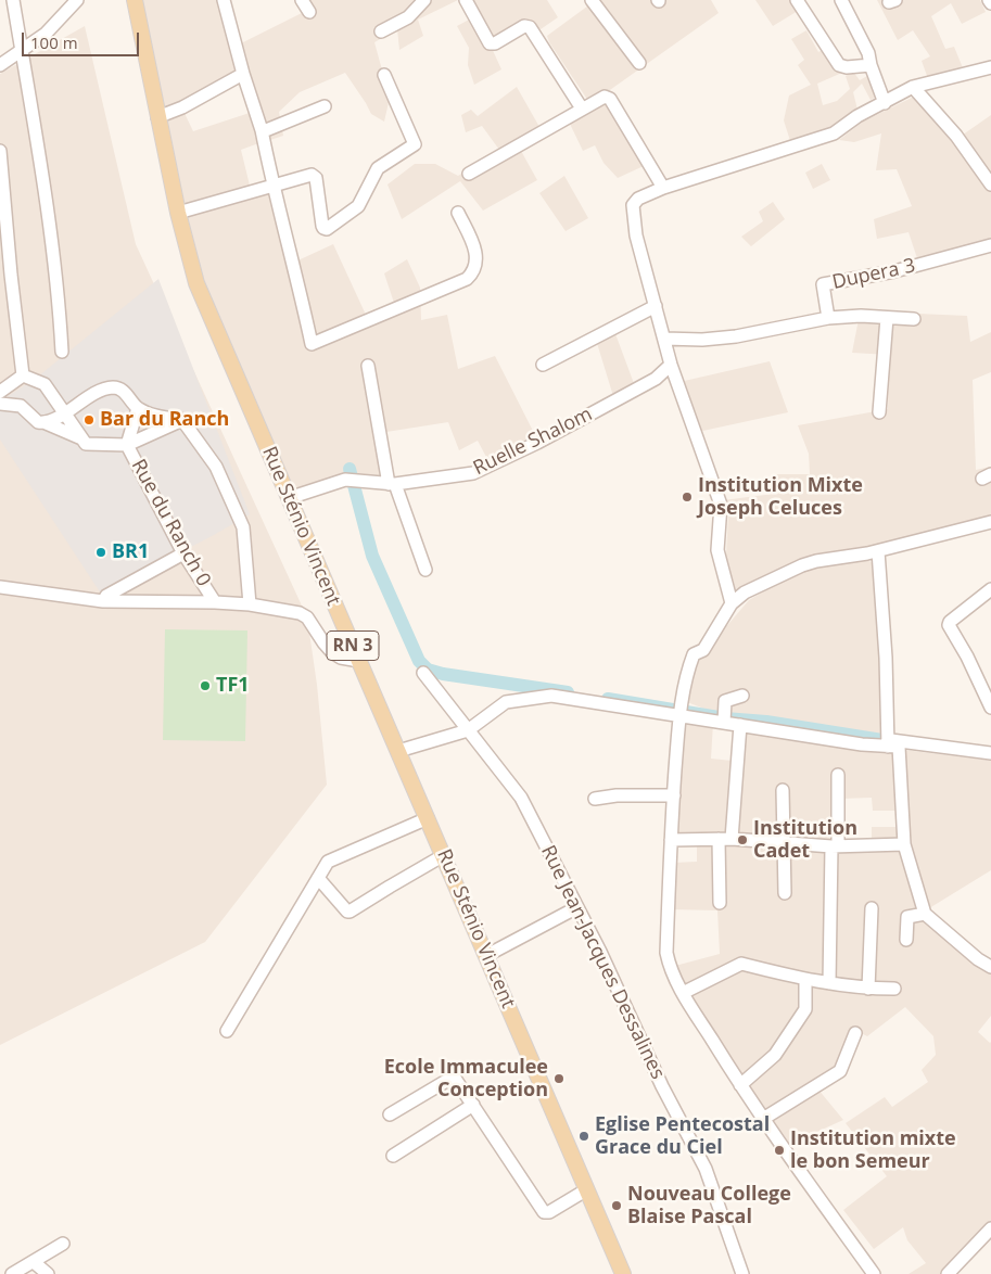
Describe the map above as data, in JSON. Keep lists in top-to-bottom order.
{
  "streets": {
    "main road": ["Rue Sténio Vincent", "RN 3"],
    "street": [
      "Dupera 3",
      "Ruelle Shalom",
      "Rue du Ranch 0",
      "Rue Jean-Jacques Dessalines"
    ]
  },
  "crossings": [
    ["Ruelle Shalom", "Rue Sténio Vincent"]
  ],
  "places": [
    "Bar du Ranch",
    "Institution Mixte Joseph Celuces",
    "BR1",
    "TF1",
    "Institution Cadet",
    "Ecole Immaculee Conception",
    "Eglise Pentecostal Grace du Ciel",
    "Institution mixte le bon Semeur",
    "Nouveau College Blaise Pascal"
  ],
  "scale_bar": "100 m"
}
